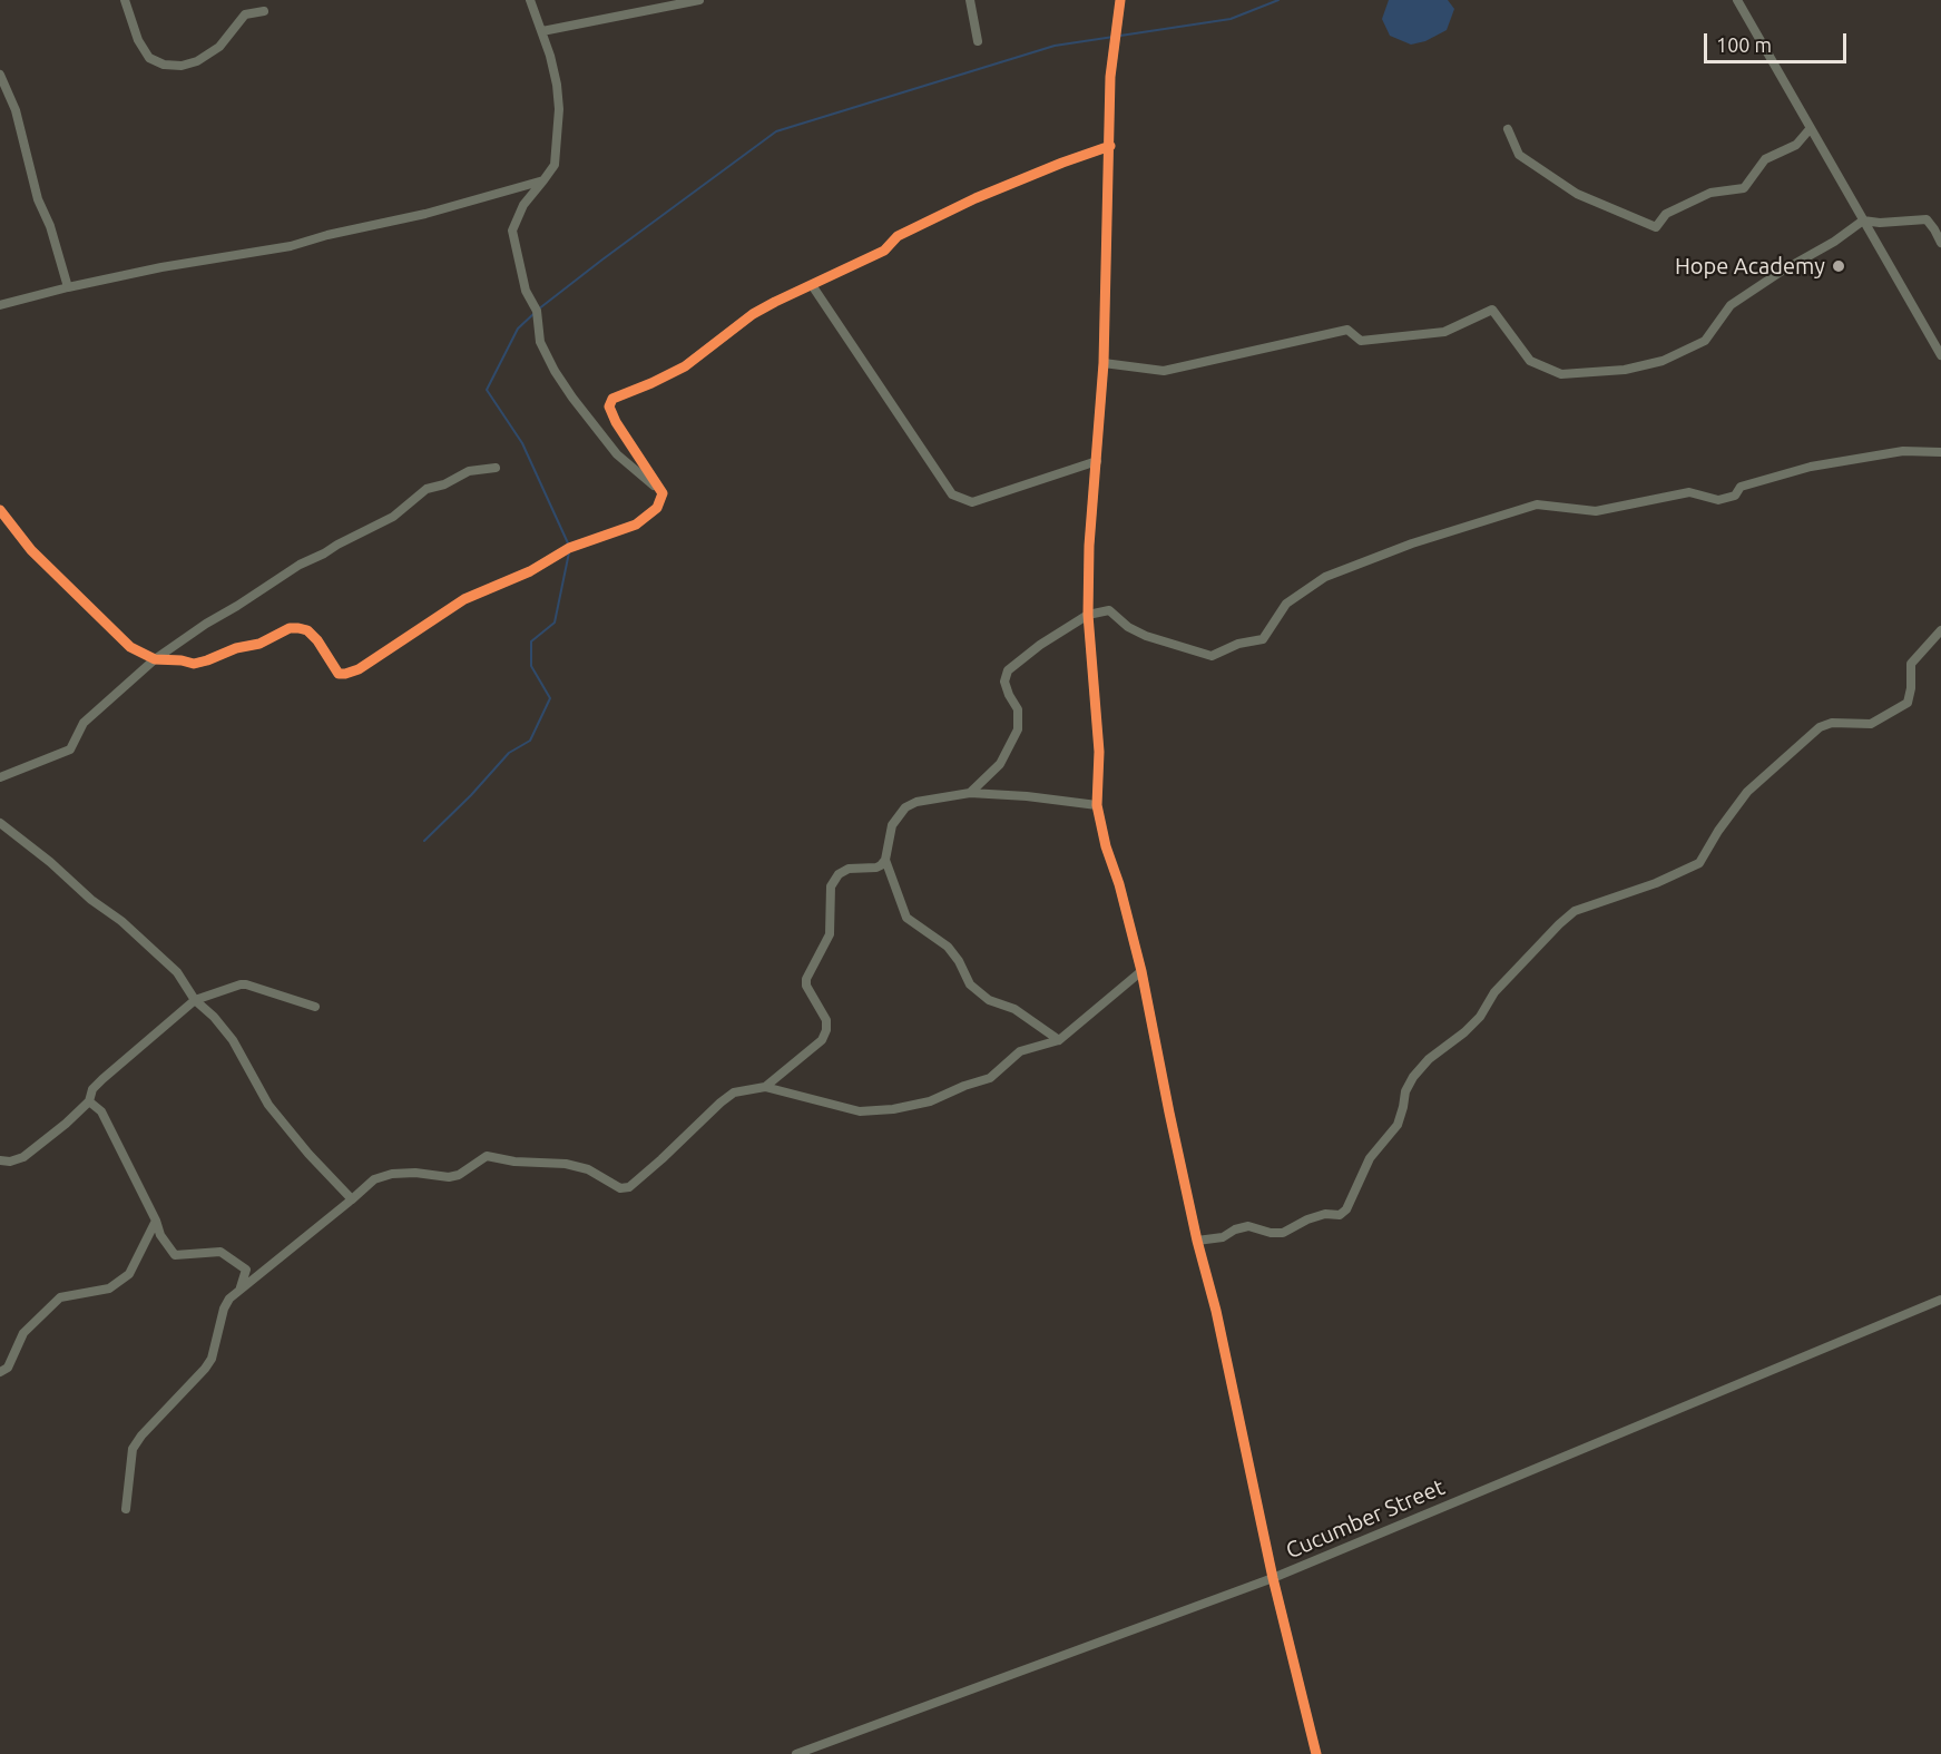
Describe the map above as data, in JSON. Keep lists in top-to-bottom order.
{
  "streets": {
    "street": ["Cucumber Street"]
  },
  "places": ["Hope Academy"],
  "scale_bar": "100 m"
}
